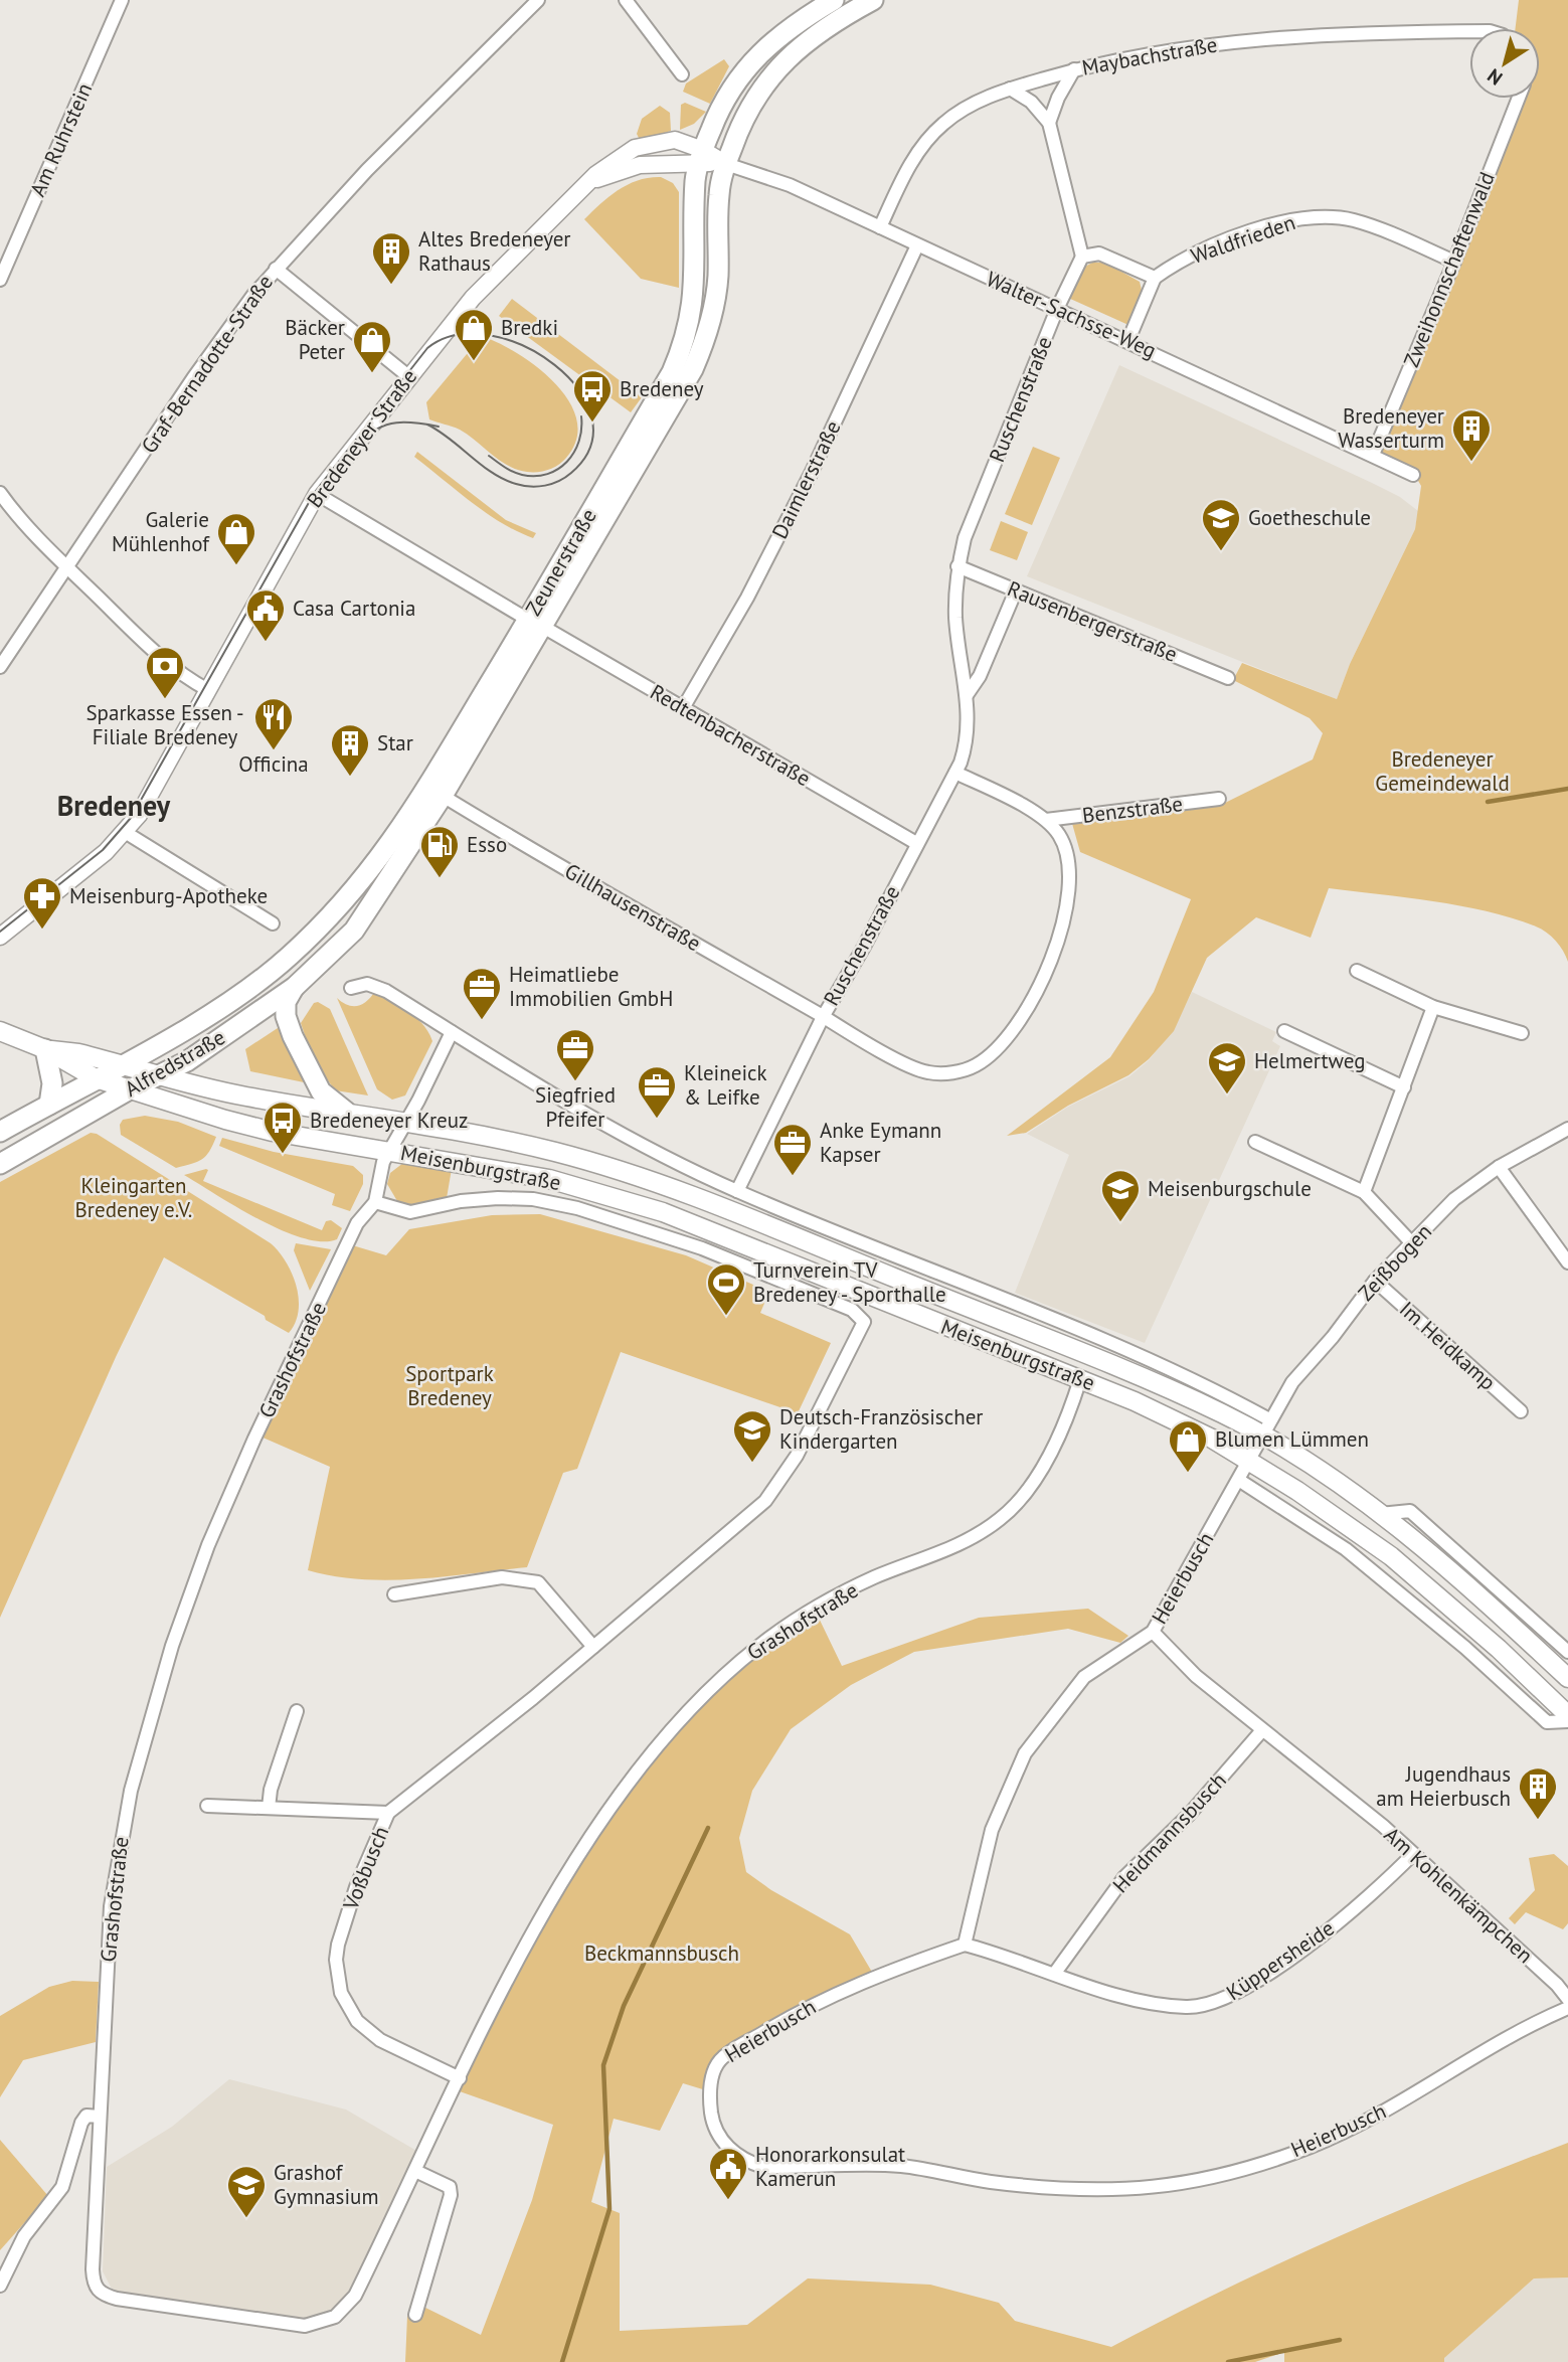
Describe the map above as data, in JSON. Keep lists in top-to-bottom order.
{
  "streets": {
    "main road": ["Zeunerstraße", "Alfredstraße", "Meisenburgstraße"],
    "street": [
      "Maybachstraße",
      "Am Ruhrstein",
      "Waldfrieden",
      "Zweihonnschaftenwald",
      "Walter-Sachsse-Weg",
      "Graf-Bernadotte-Straße",
      "Ruschenstraße",
      "Bredeneyer Straße",
      "Daimlerstraße",
      "Rausenbergerstraße",
      "Redtenbacherstraße",
      "Benzstraße",
      "Gillhausenstraße",
      "Zeißbogen",
      "Im Heidkamp",
      "Grashofstraße",
      "Heierbusch",
      "Heidmannsbusch",
      "Voßbusch",
      "Am Kohlenkämpchen",
      "Küppersheide"
    ]
  },
  "crossings": [
    ["Maybachstraße", "Walter-Sachsse-Weg"],
    ["Waldfrieden", "Zweihonnschaftenwald"],
    ["Zweihonnschaftenwald", "Walter-Sachsse-Weg"],
    ["Walter-Sachsse-Weg", "Ruschenstraße"],
    ["Walter-Sachsse-Weg", "Bredeneyer Straße"],
    ["Walter-Sachsse-Weg", "Daimlerstraße"],
    ["Walter-Sachsse-Weg", "Zeunerstraße"],
    ["Ruschenstraße", "Rausenbergerstraße"],
    ["Ruschenstraße", "Redtenbacherstraße"],
    ["Ruschenstraße", "Gillhausenstraße"],
    ["Ruschenstraße", "Meisenburgstraße"],
    ["Bredeneyer Straße", "Zeunerstraße"],
    ["Bredeneyer Straße", "Redtenbacherstraße"],
    ["Daimlerstraße", "Redtenbacherstraße"],
    ["Zeunerstraße", "Redtenbacherstraße"],
    ["Zeunerstraße", "Gillhausenstraße"],
    ["Zeunerstraße", "Alfredstraße"],
    ["Benzstraße", "Gillhausenstraße"],
    ["Alfredstraße", "Meisenburgstraße"],
    ["Meisenburgstraße", "Zeißbogen"],
    ["Meisenburgstraße", "Grashofstraße"],
    ["Meisenburgstraße", "Heierbusch"],
    ["Meisenburgstraße", "Voßbusch"],
    ["Zeißbogen", "Im Heidkamp"],
    ["Zeißbogen", "Heierbusch"],
    ["Grashofstraße", "Voßbusch"],
    ["Heierbusch", "Am Kohlenkämpchen"],
    ["Heierbusch", "Küppersheide"],
    ["Heidmannsbusch", "Am Kohlenkämpchen"],
    ["Heidmannsbusch", "Küppersheide"],
    ["Am Kohlenkämpchen", "Küppersheide"]
  ],
  "districts": ["Bredeney"],
  "parks": [
    "Bredeneyer Gemeindewald",
    "Kleingarten Bredeney e.V.",
    "Sportpark Bredeney",
    "Beckmannsbusch"
  ],
  "places": {
    "building": [
      "Altes Bredeneyer Rathaus",
      "Bredeneyer Wasserturm",
      "Star",
      "Jugendhaus am Heierbusch"
    ],
    "shop": [
      "Bredki",
      "Bäcker Peter",
      "Galerie Mühlenhof",
      "Blumen Lümmen"
    ],
    "bus stop": ["Bredeney", "Bredeneyer Kreuz"],
    "school or university": [
      "Goetheschule",
      "Helmertweg",
      "Meisenburgschule",
      "Deutsch-Französischer Kindergarten",
      "Grashof Gymnasium"
    ],
    "public building": ["Casa Cartonia", "Honorarkonsulat Kamerun"],
    "bank": ["Sparkasse Essen - Filiale Bredeney"],
    "restaurant": ["Officina"],
    "fuel station": ["Esso"],
    "pharmacy": ["Meisenburg-Apotheke"],
    "office": [
      "Heimatliebe Immobilien GmbH",
      "Siegfried Pfeifer",
      "Kleineick & Leifke",
      "Anke Eymann Kapser"
    ],
    "sports": ["Turnverein TV Bredeney - Sporthalle"]
  },
  "north": "bottom left"
}
